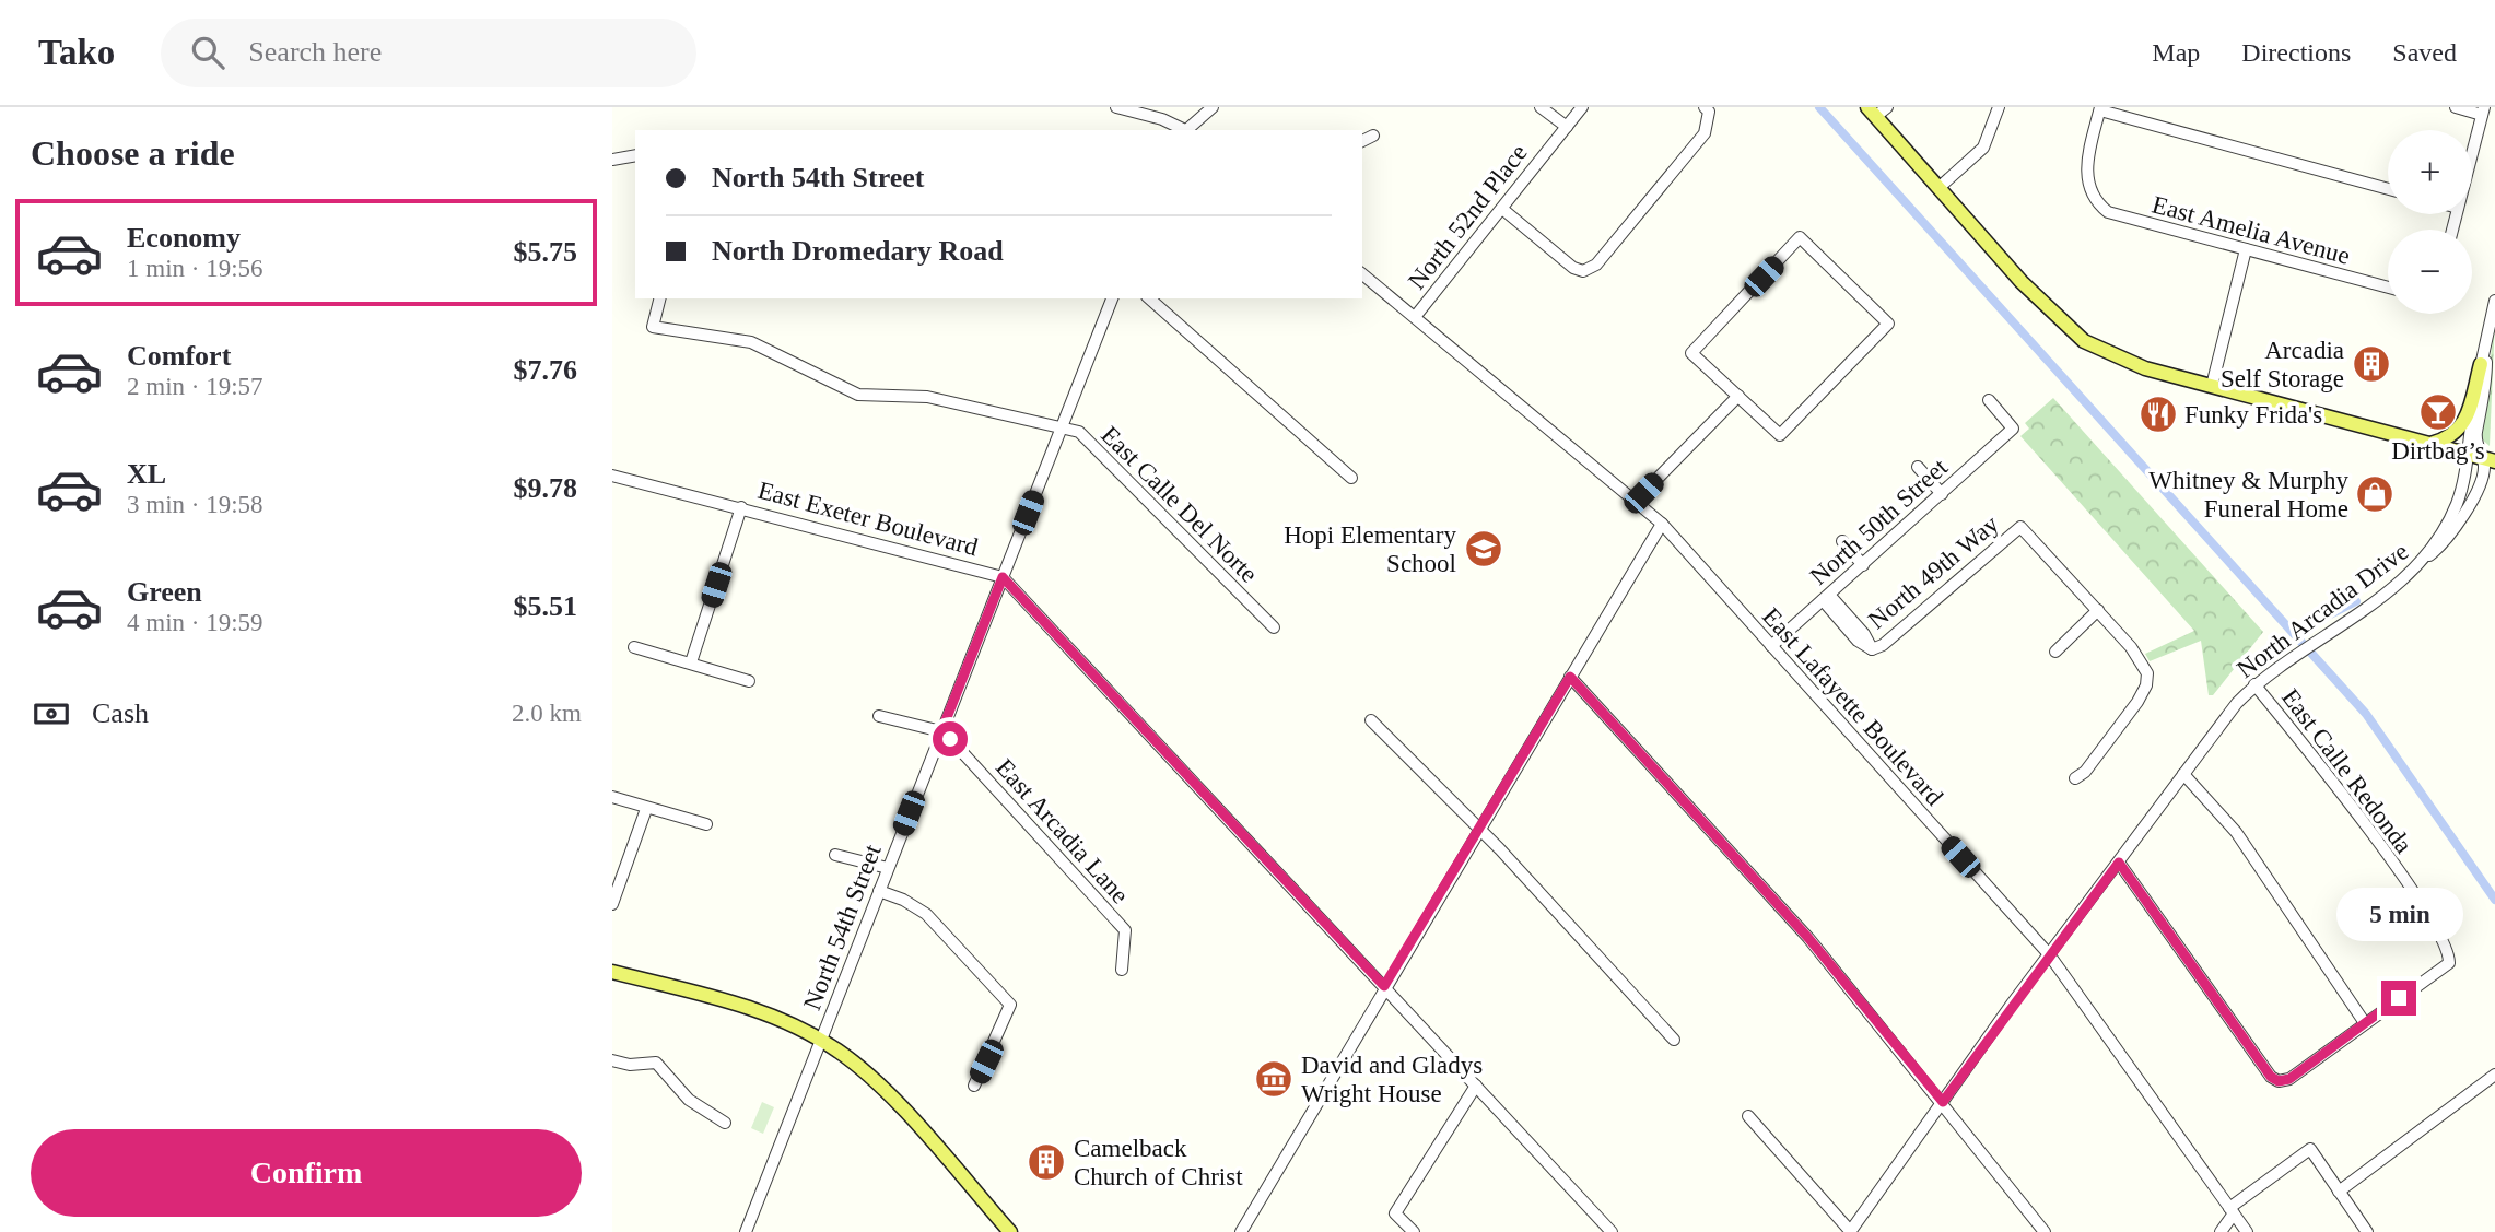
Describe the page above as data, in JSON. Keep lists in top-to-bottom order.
{
  "streets": {
    "street": [
      "North 52nd Place",
      "East Amelia Avenue",
      "East Calle Del Norte",
      "East Exeter Boulevard",
      "North 50th Street",
      "North 49th Way",
      "North Arcadia Drive",
      "East Lafayette Boulevard",
      "East Calle Redonda",
      "East Arcadia Lane",
      "North 54th Street"
    ]
  },
  "crossings": [
    ["North 52nd Place", "East Lafayette Boulevard"],
    ["East Calle Del Norte", "North 54th Street"],
    ["East Exeter Boulevard", "North 54th Street"],
    ["North 50th Street", "North 49th Way"],
    ["North 50th Street", "East Lafayette Boulevard"],
    ["North Arcadia Drive", "East Lafayette Boulevard"],
    ["North Arcadia Drive", "East Calle Redonda"],
    ["East Arcadia Lane", "North 54th Street"]
  ],
  "places": {
    "building": ["Arcadia Self Storage", "Camelback Church of Christ"],
    "bar": ["Dirtbag’s"],
    "restaurant": ["Funky Frida's"],
    "shop": ["Whitney & Murphy Funeral Home"],
    "school or university": ["Hopi Elementary School"],
    "museum": ["David and Gladys Wright House"]
  },
  "page": {
    "header": "Tako",
    "search": "Search here",
    "nav": ["Map", "Directions", "Saved"],
    "heading": "Choose a ride",
    "map_buttons": ["+", "−"],
    "banner": ["North 54th Street", "North Dromedary Road"],
    "list": [
      {
        "name": "Economy",
        "note": "1 min · 19:56",
        "value": "$5.75"
      },
      {
        "name": "Comfort",
        "note": "2 min · 19:57",
        "value": "$7.76"
      },
      {
        "name": "XL",
        "note": "3 min · 19:58",
        "value": "$9.78"
      },
      {
        "name": "Green",
        "note": "4 min · 19:59",
        "value": "$5.51"
      }
    ],
    "pay": ["Cash", "2.0 km"],
    "bubble": "5 min",
    "buttons": "Confirm"
  }
}
